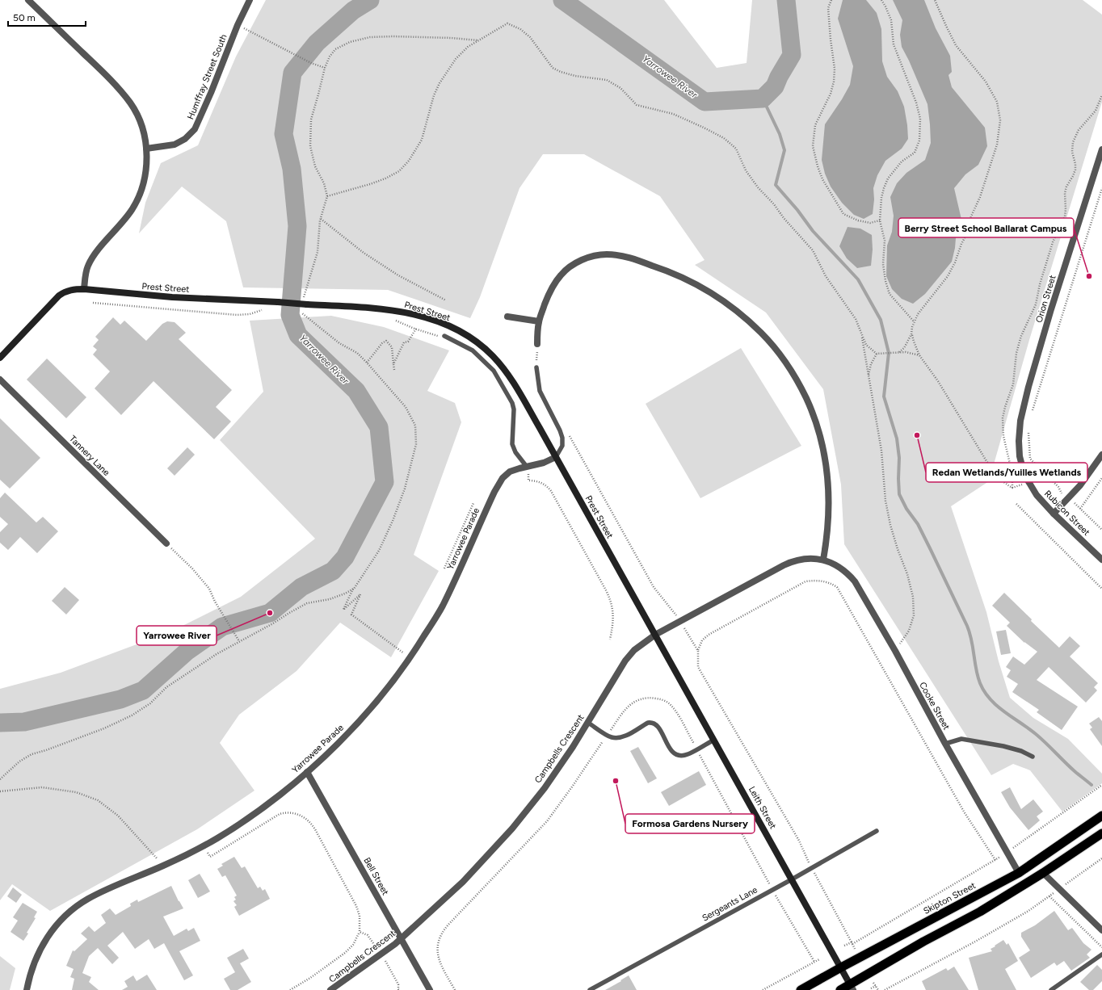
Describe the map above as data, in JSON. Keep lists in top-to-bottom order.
{
  "streets": {
    "highway": ["Skipton Street"],
    "main road": ["Prest Street", "Leith Street"],
    "street": [
      "Humffray Street South",
      "Orion Street",
      "Tannery Lane",
      "Rubicon Street",
      "Yarrowee Parade",
      "Cooke Street",
      "Campbells Crescent",
      "Bell Street"
    ],
    "lane": ["Sergeants Lane"]
  },
  "crossings": [
    ["Prest Street", "Yarrowee Parade"],
    ["Prest Street", "Campbells Crescent"],
    ["Prest Street", "Leith Street"],
    ["Orion Street", "Rubicon Street"],
    ["Yarrowee Parade", "Bell Street"],
    ["Cooke Street", "Campbells Crescent"],
    ["Cooke Street", "Skipton Street"],
    ["Campbells Crescent", "Leith Street"],
    ["Campbells Crescent", "Bell Street"],
    ["Leith Street", "Skipton Street"],
    ["Leith Street", "Sergeants Lane"]
  ],
  "water": ["Yarrowee River"],
  "places": [
    "Berry Street School Ballarat Campus",
    "Redan Wetlands/Yuilles Wetlands",
    "Yarrowee River",
    "Formosa Gardens Nursery"
  ],
  "scale_bar": "50 m"
}
